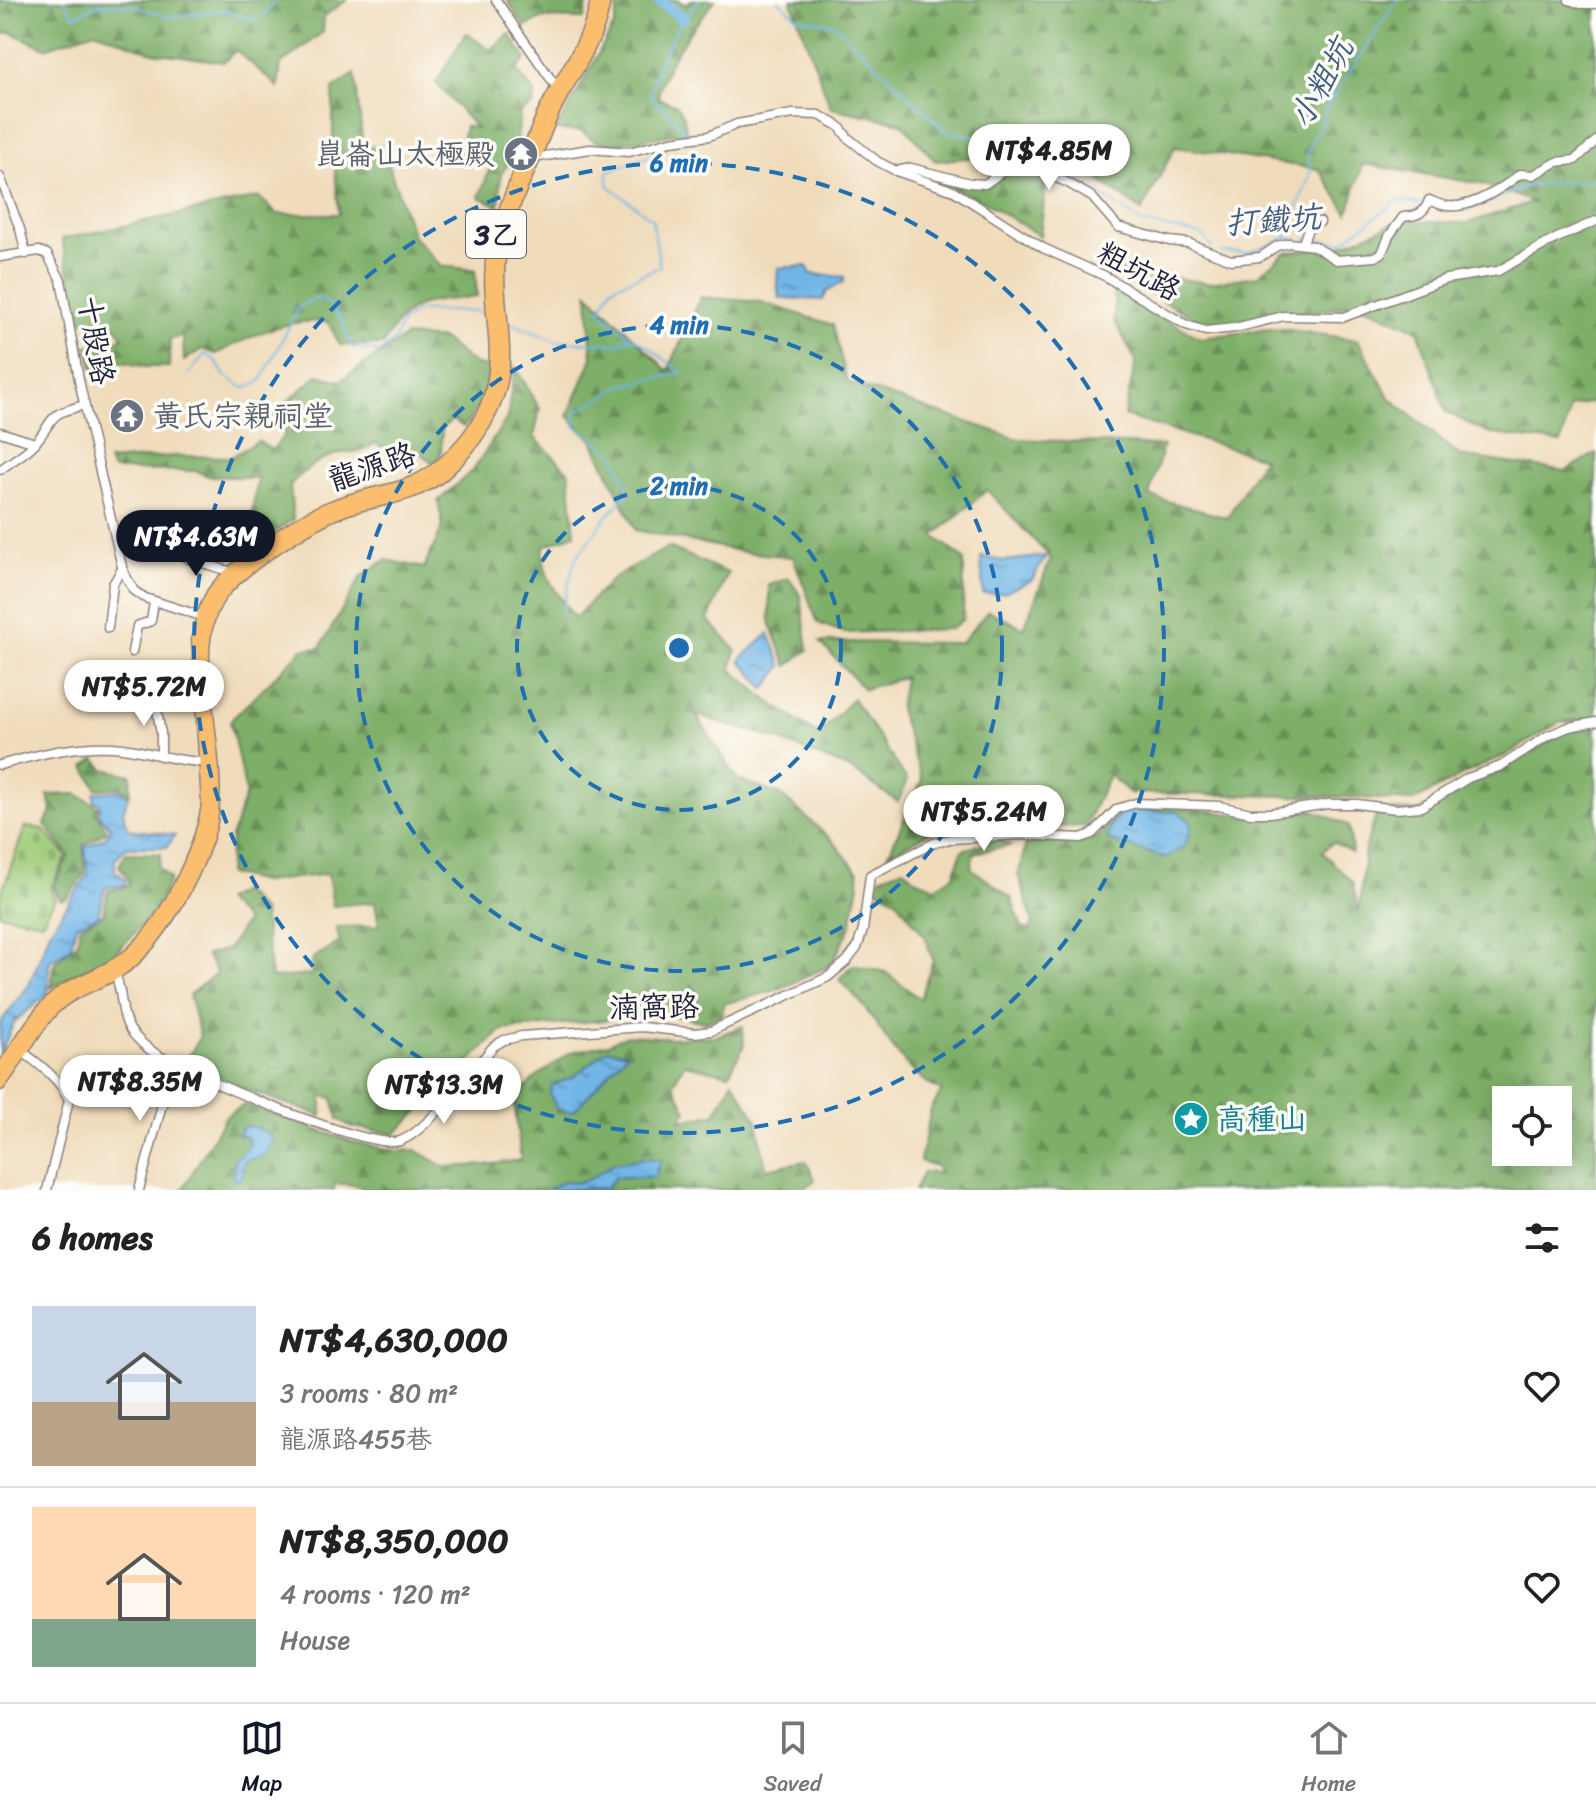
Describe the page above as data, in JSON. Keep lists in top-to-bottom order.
{
  "streets": {
    "main road": ["3乙", "龍源路"],
    "street": ["粗坑路", "十股路", "湳窩路"]
  },
  "crossings": [
    ["3乙", "粗坑路"],
    ["3乙", "十股路"],
    ["3乙", "龍源路"],
    ["3乙", "湳窩路"],
    ["十股路", "龍源路"]
  ],
  "water": ["小粗坑", "打鐵坑"],
  "places": {
    "temple": ["崑崙山太極殿", "黃氏宗親祠堂"],
    "place": ["高種山"]
  },
  "page": {
    "price": [
      "NT$4.85M",
      "NT$4.63M",
      "NT$5.72M",
      "NT$5.24M",
      "NT$8.35M",
      "NT$13.3M"
    ],
    "heading": "6 homes",
    "list": [
      {
        "name": "NT$4,630,000",
        "note": "3 rooms · 80 m² · 龍源路455巷"
      },
      {
        "name": "NT$8,350,000",
        "note": "4 rooms · 120 m² · House"
      }
    ],
    "tabs": ["Map", "Saved", "Home"]
  },
  "rings": ["6 min", "4 min", "2 min"]
}
